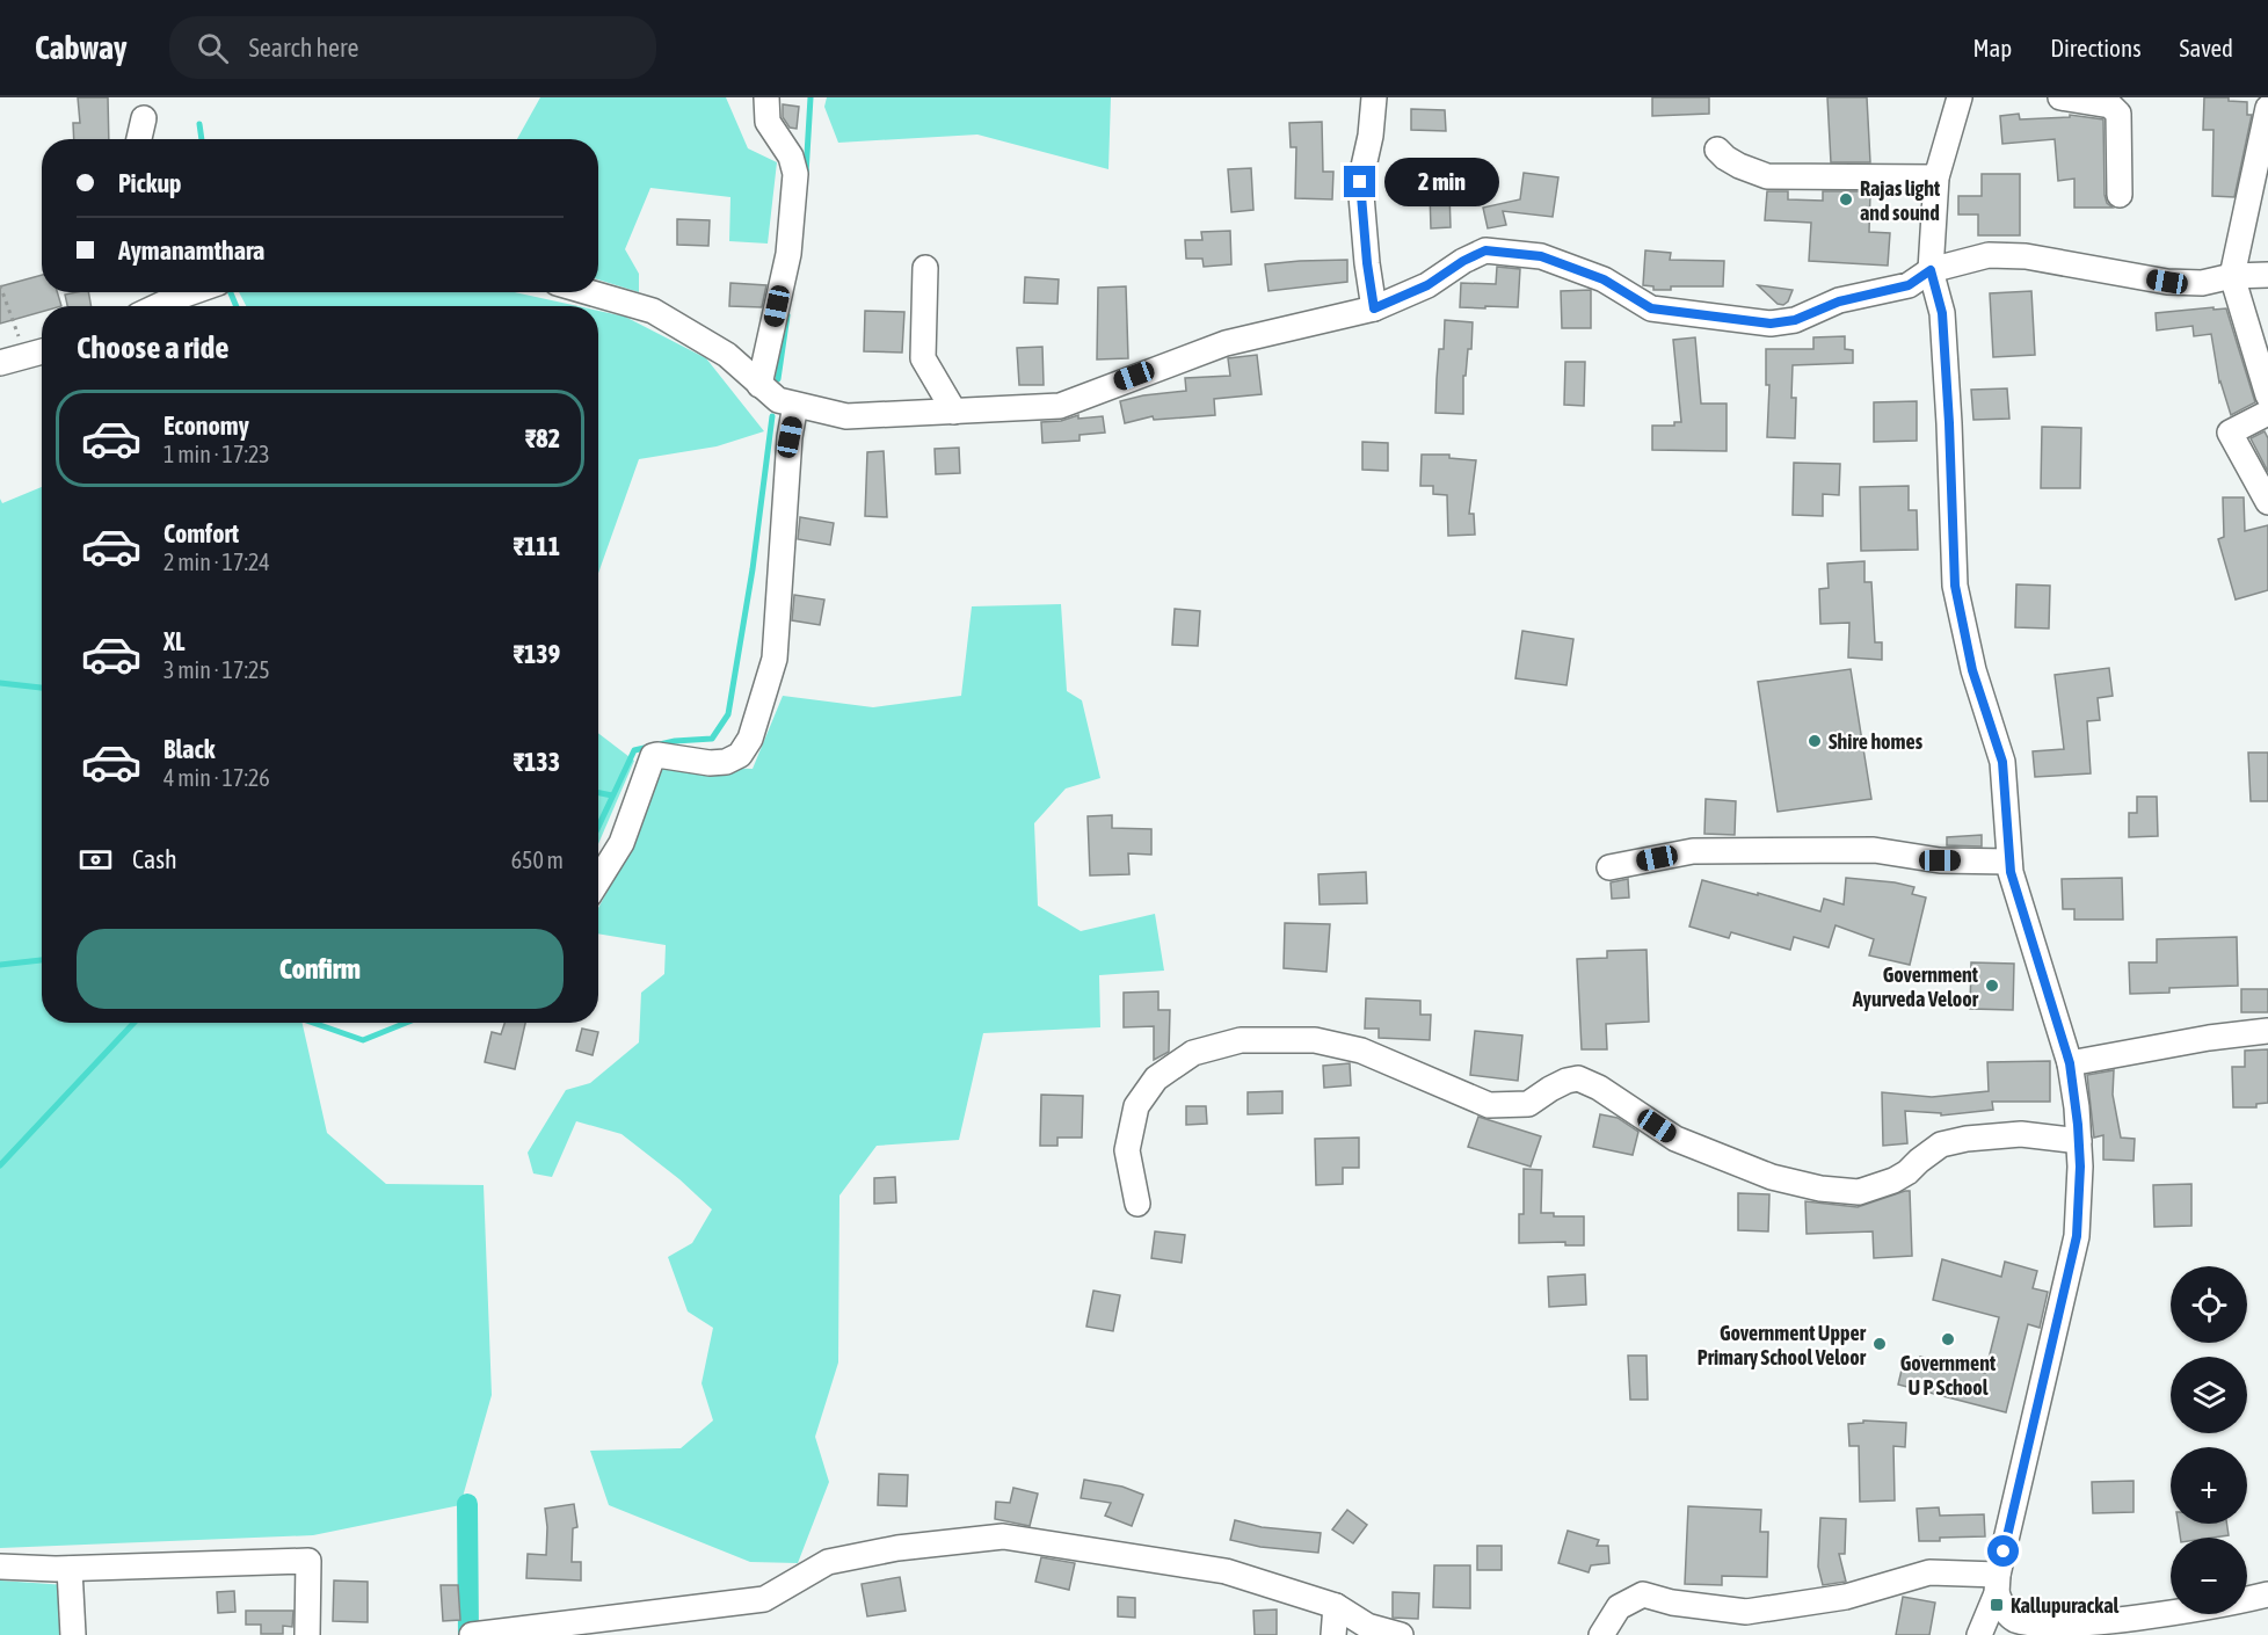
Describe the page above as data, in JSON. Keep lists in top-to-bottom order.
{
  "places": {
    "other": [
      "Rajas light and sound",
      "Shire homes",
      "Government Ayurveda Veloor",
      "Government U P School",
      "Government Upper Primary School Veloor"
    ],
    "transit": ["Kallupurackal"]
  },
  "page": {
    "header": "Cabway",
    "search": "Search here",
    "nav": ["Map", "Directions", "Saved"],
    "banner": ["Pickup", "Aymanamthara"],
    "bubble": "2 min",
    "heading": "Choose a ride",
    "list": [
      {
        "name": "Economy",
        "note": "1 min · 17:23",
        "value": "₹82"
      },
      {
        "name": "Comfort",
        "note": "2 min · 17:24",
        "value": "₹111"
      },
      {
        "name": "XL",
        "note": "3 min · 17:25",
        "value": "₹139"
      },
      {
        "name": "Black",
        "note": "4 min · 17:26",
        "value": "₹133"
      }
    ],
    "pay": ["Cash", "650 m"],
    "buttons": "Confirm",
    "map_buttons": ["+", "−"]
  }
}
